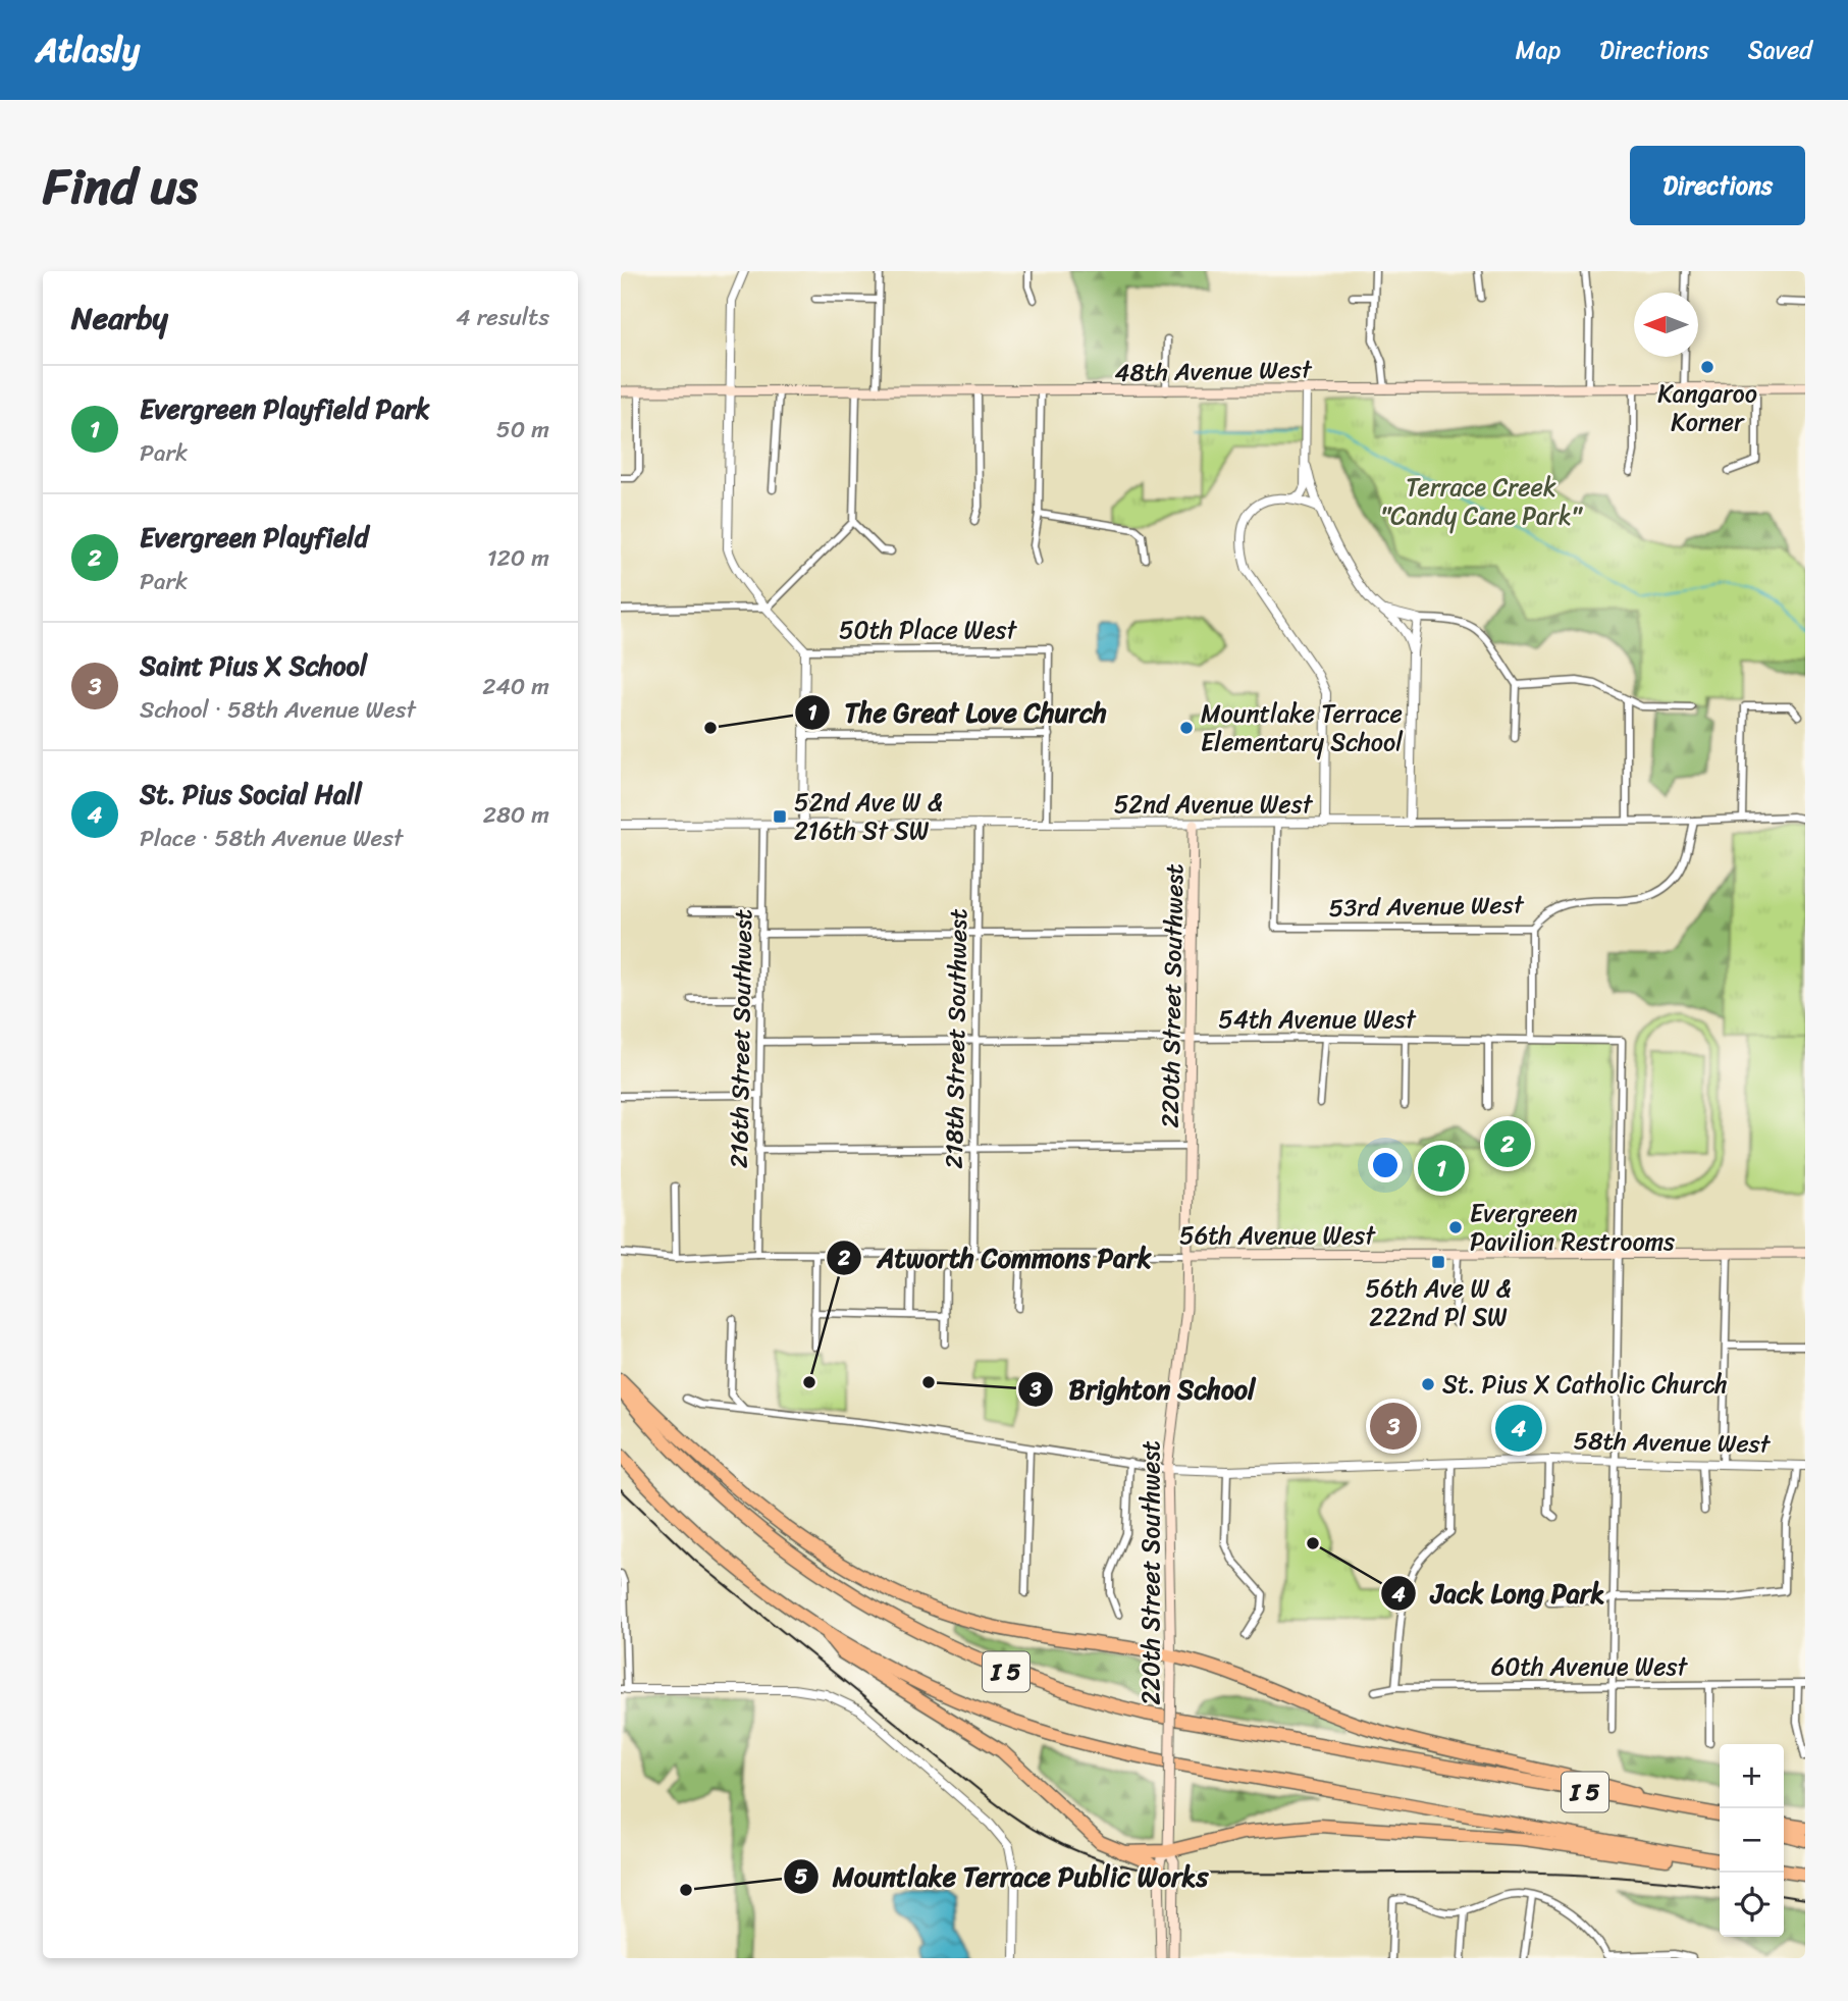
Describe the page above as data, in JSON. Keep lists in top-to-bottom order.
{
  "streets": {
    "highway": ["I 5"],
    "main road": ["48th Avenue West", "220th Street Southwest", "56th Avenue West"],
    "street": [
      "50th Place West",
      "52nd Avenue West",
      "53rd Avenue West",
      "54th Avenue West",
      "216th Street Southwest",
      "218th Street Southwest",
      "58th Avenue West",
      "60th Avenue West"
    ]
  },
  "crossings": [
    ["52nd Avenue West", "53rd Avenue West"],
    ["52nd Avenue West", "220th Street Southwest"],
    ["52nd Avenue West", "216th Street Southwest"],
    ["52nd Avenue West", "218th Street Southwest"],
    ["220th Street Southwest", "54th Avenue West"],
    ["220th Street Southwest", "56th Avenue West"],
    ["220th Street Southwest", "58th Avenue West"],
    ["54th Avenue West", "216th Street Southwest"],
    ["54th Avenue West", "218th Street Southwest"],
    ["54th Avenue West", "56th Avenue West"],
    ["216th Street Southwest", "56th Avenue West"],
    ["218th Street Southwest", "56th Avenue West"]
  ],
  "parks": ["Terrace Creek \"Candy Cane Park\""],
  "places": {
    "other": [
      "Kangaroo Korner",
      "The Great Love Church",
      "Mountlake Terrace Elementary School",
      "Evergreen Pavilion Restrooms",
      "Atworth Commons Park",
      "Brighton School",
      "St. Pius X Catholic Church",
      "Jack Long Park",
      "Mountlake Terrace Public Works"
    ],
    "transit": ["52nd Ave W & 216th St SW", "56th Ave W & 222nd Pl SW"]
  },
  "north": "left",
  "page": {
    "header": "Atlasly",
    "nav": ["Map", "Directions", "Saved"],
    "title": "Find us",
    "buttons": "Directions",
    "heading": ["Nearby", "4 results"],
    "list": [
      {
        "mark": "1",
        "name": "Evergreen Playfield Park",
        "note": "Park",
        "value": "50 m"
      },
      {
        "mark": "2",
        "name": "Evergreen Playfield",
        "note": "Park",
        "value": "120 m"
      },
      {
        "mark": "3",
        "name": "Saint Pius X School",
        "note": "School · 58th Avenue West",
        "value": "240 m"
      },
      {
        "mark": "4",
        "name": "St. Pius Social Hall",
        "note": "Place · 58th Avenue West",
        "value": "280 m"
      }
    ],
    "pins": [
      "2",
      "1",
      "3",
      "4"
    ],
    "map_buttons": ["+", "−"]
  }
}
